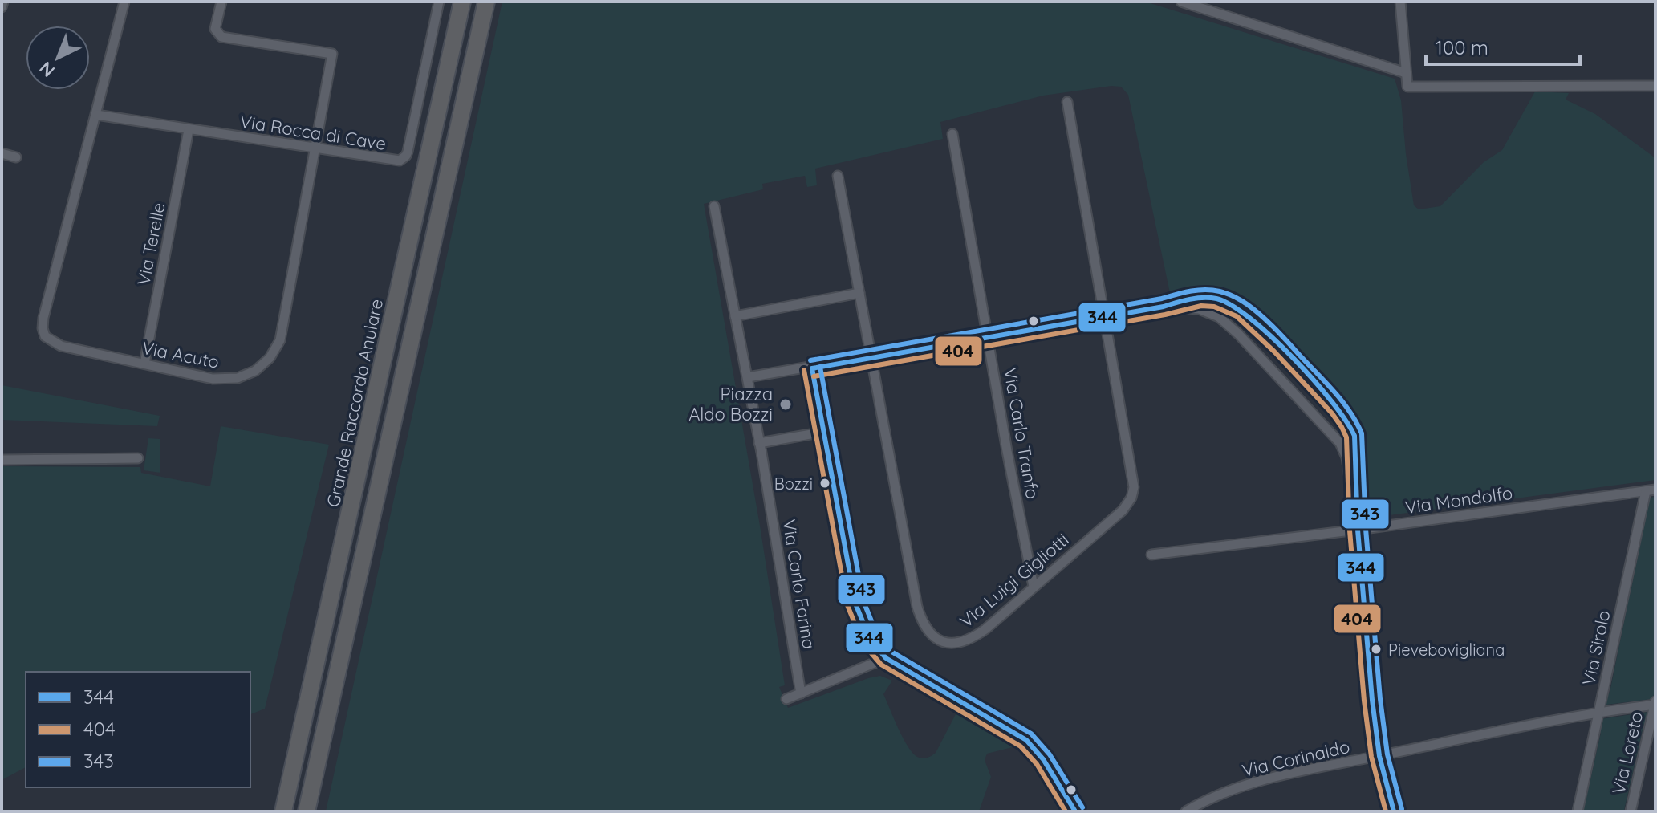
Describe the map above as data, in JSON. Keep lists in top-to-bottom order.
{
  "streets": {
    "highway": ["Grande Raccordo Anulare"],
    "street": [
      "Via Rocca di Cave",
      "Via Terelle",
      "Via Acuto",
      "Via Carlo Tranfo",
      "Via Mondolfo",
      "Via Luigi Gigliotti",
      "Via Carlo Farina",
      "Via Sirolo",
      "Via Loreto",
      "Via Corinaldo"
    ]
  },
  "crossings": [
    ["Via Rocca di Cave", "Via Terelle"],
    ["Via Rocca di Cave", "Via Acuto"],
    ["Via Terelle", "Via Acuto"],
    ["Via Carlo Tranfo", "Via Luigi Gigliotti"],
    ["Via Mondolfo", "Via Sirolo"],
    ["Via Sirolo", "Via Corinaldo"]
  ],
  "places": ["Piazza Aldo Bozzi", "Bozzi", "Pievebovigliana"],
  "lines": ["transit line 343", "transit line 344", "transit line 404"],
  "legend": ["344", "404", "343"],
  "scale_bar": "100 m",
  "north": "bottom left"
}
